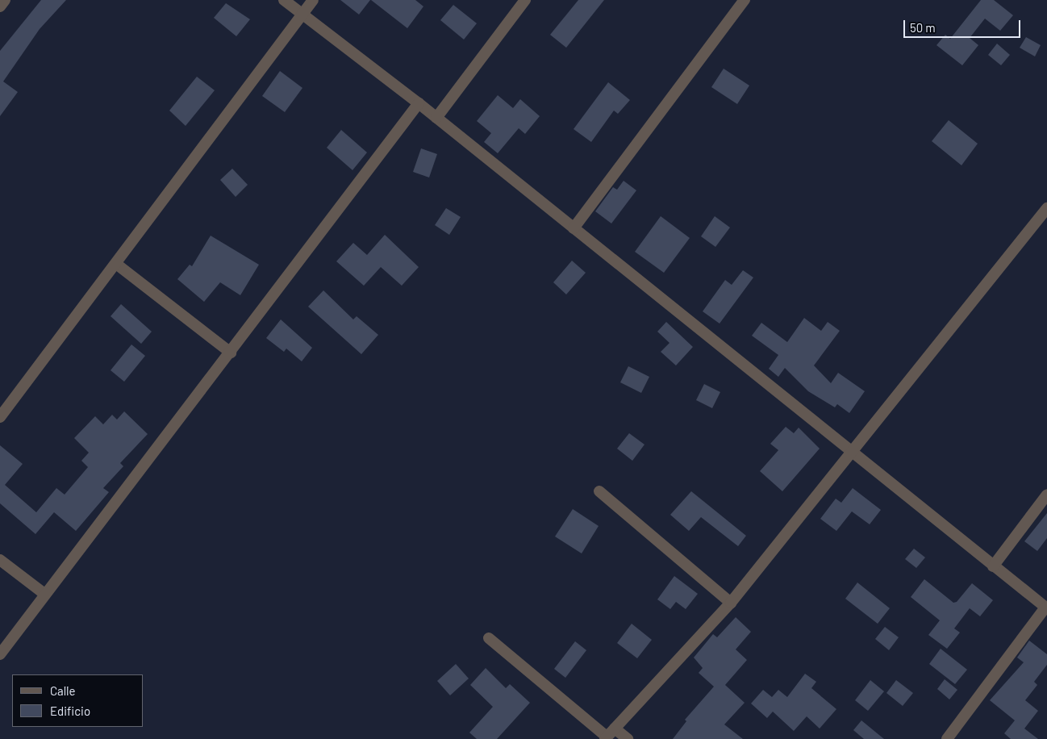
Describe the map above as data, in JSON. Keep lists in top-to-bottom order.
{
  "legend": ["Calle", "Edificio"],
  "scale_bar": "50 m"
}
